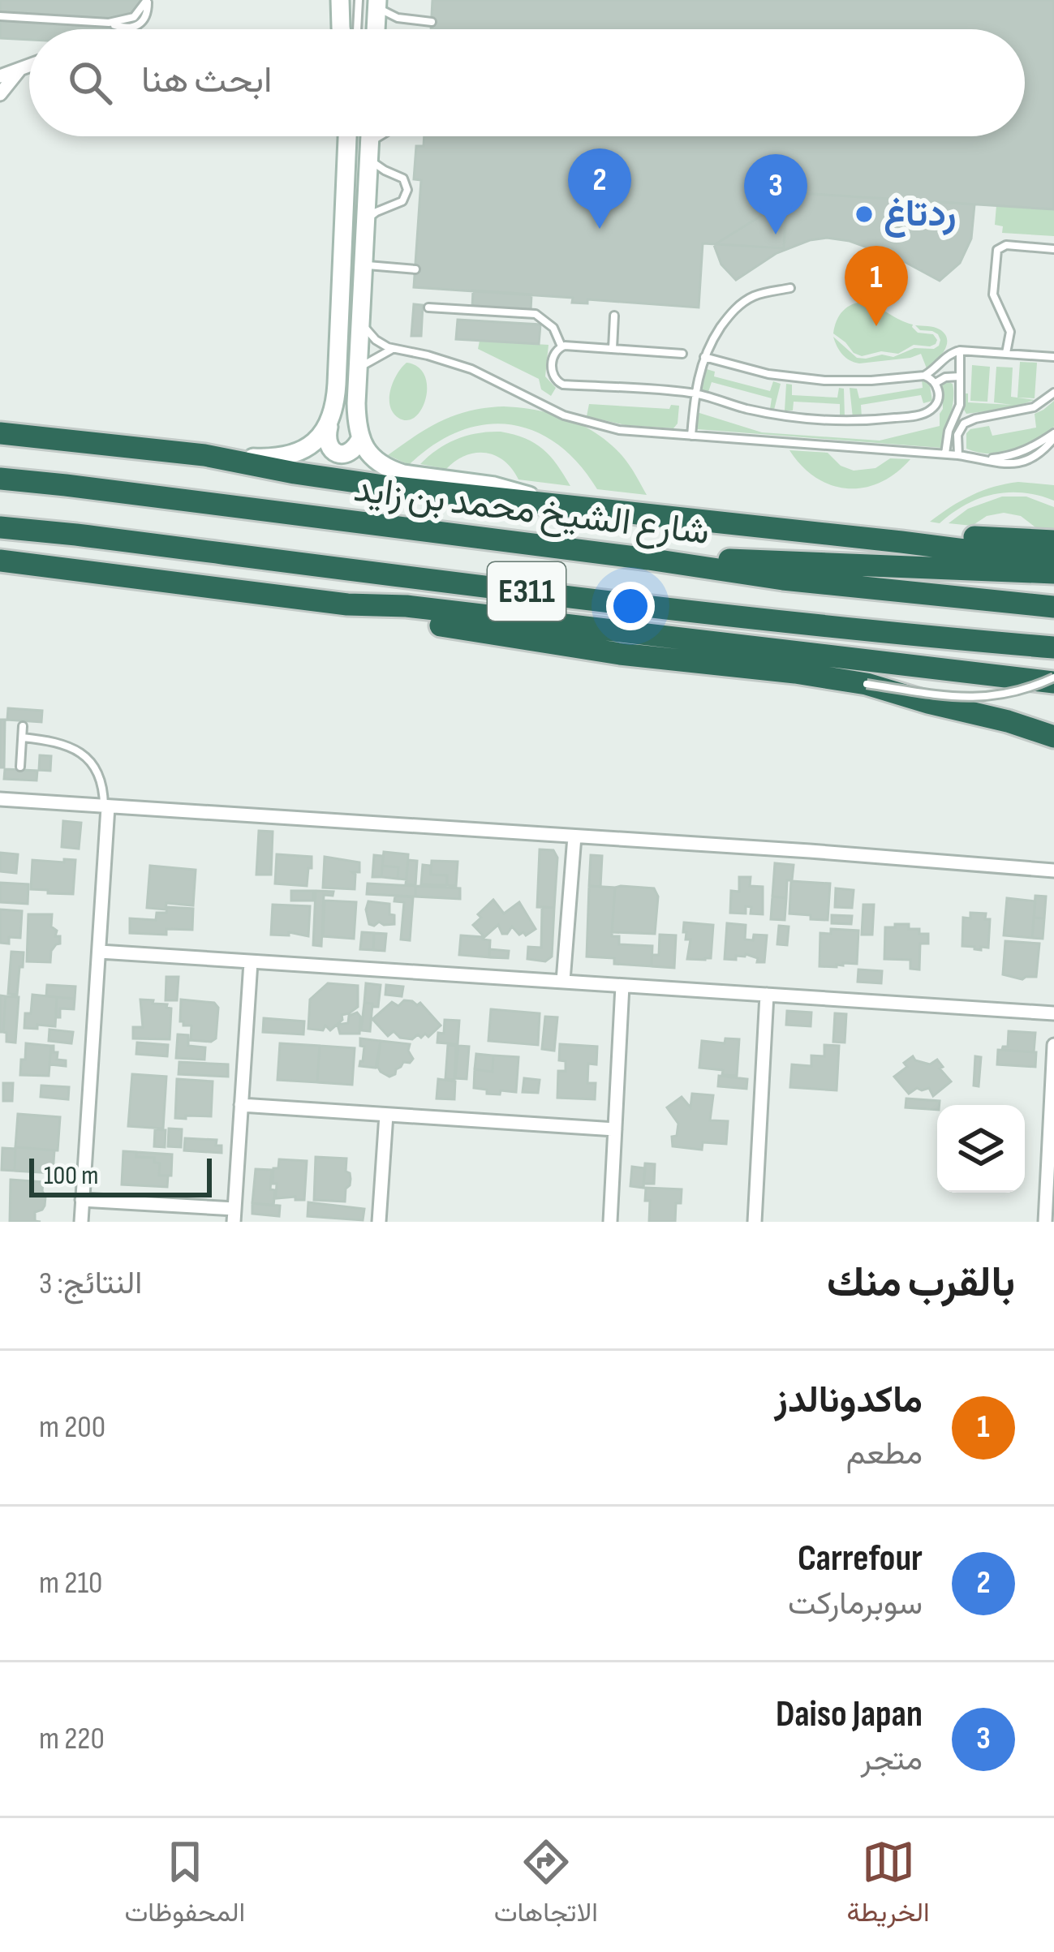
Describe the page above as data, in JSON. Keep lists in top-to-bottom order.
{
  "streets": {
    "highway": ["شارع الشيخ محمد بن زايد", "E311"]
  },
  "places": ["ردتاغ"],
  "scale_bar": "100 m",
  "page": {
    "search": "ابحث هنا",
    "pins": ["2", "3", "1"],
    "scale": "100 m",
    "heading": ["بالقرب منك", "النتائج: 3"],
    "list": [
      {
        "mark": "1",
        "name": "ماكدونالدز",
        "note": "مطعم",
        "value": "200 m"
      },
      {
        "mark": "2",
        "name": "Carrefour",
        "note": "سوبرماركت",
        "value": "210 m"
      },
      {
        "mark": "3",
        "name": "Daiso Japan",
        "note": "متجر",
        "value": "220 m"
      }
    ],
    "nav": ["الخريطة", "الاتجاهات", "المحفوظات"]
  }
}
